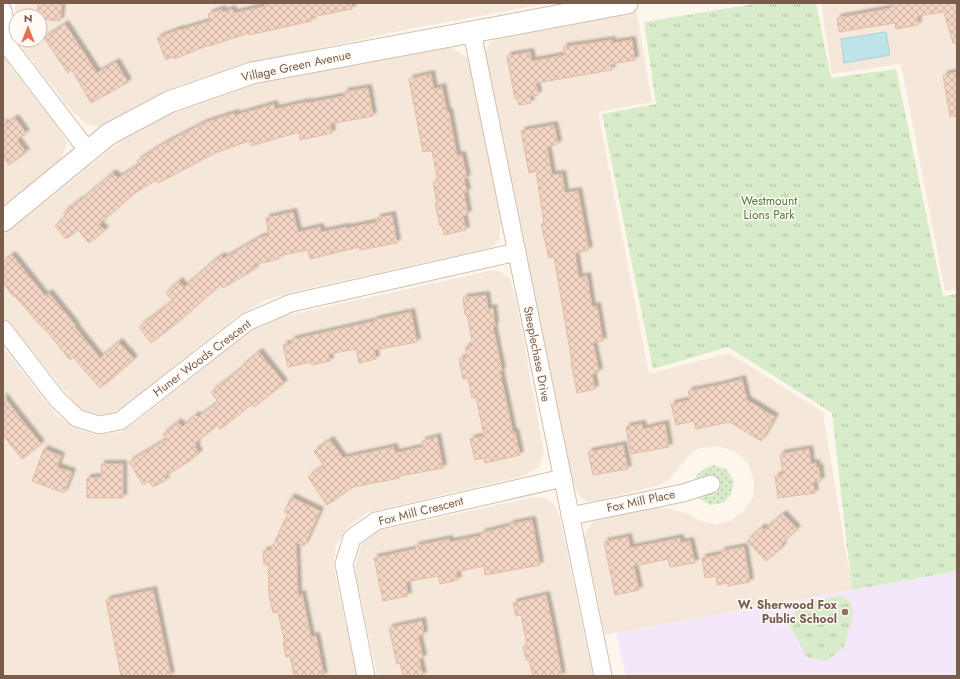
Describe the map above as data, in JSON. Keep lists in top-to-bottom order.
{
  "streets": {
    "street": [
      "Village Green Avenue",
      "Steeplechase Drive",
      "Huner Woods Crescent",
      "Fox Mill Place",
      "Fox Mill Crescent"
    ]
  },
  "crossings": [
    ["Village Green Avenue", "Steeplechase Drive"],
    ["Steeplechase Drive", "Huner Woods Crescent"],
    ["Steeplechase Drive", "Fox Mill Place"],
    ["Steeplechase Drive", "Fox Mill Crescent"]
  ],
  "parks": ["Westmount Lions Park"],
  "places": ["W. Sherwood Fox Public School"],
  "north": "top"
}
